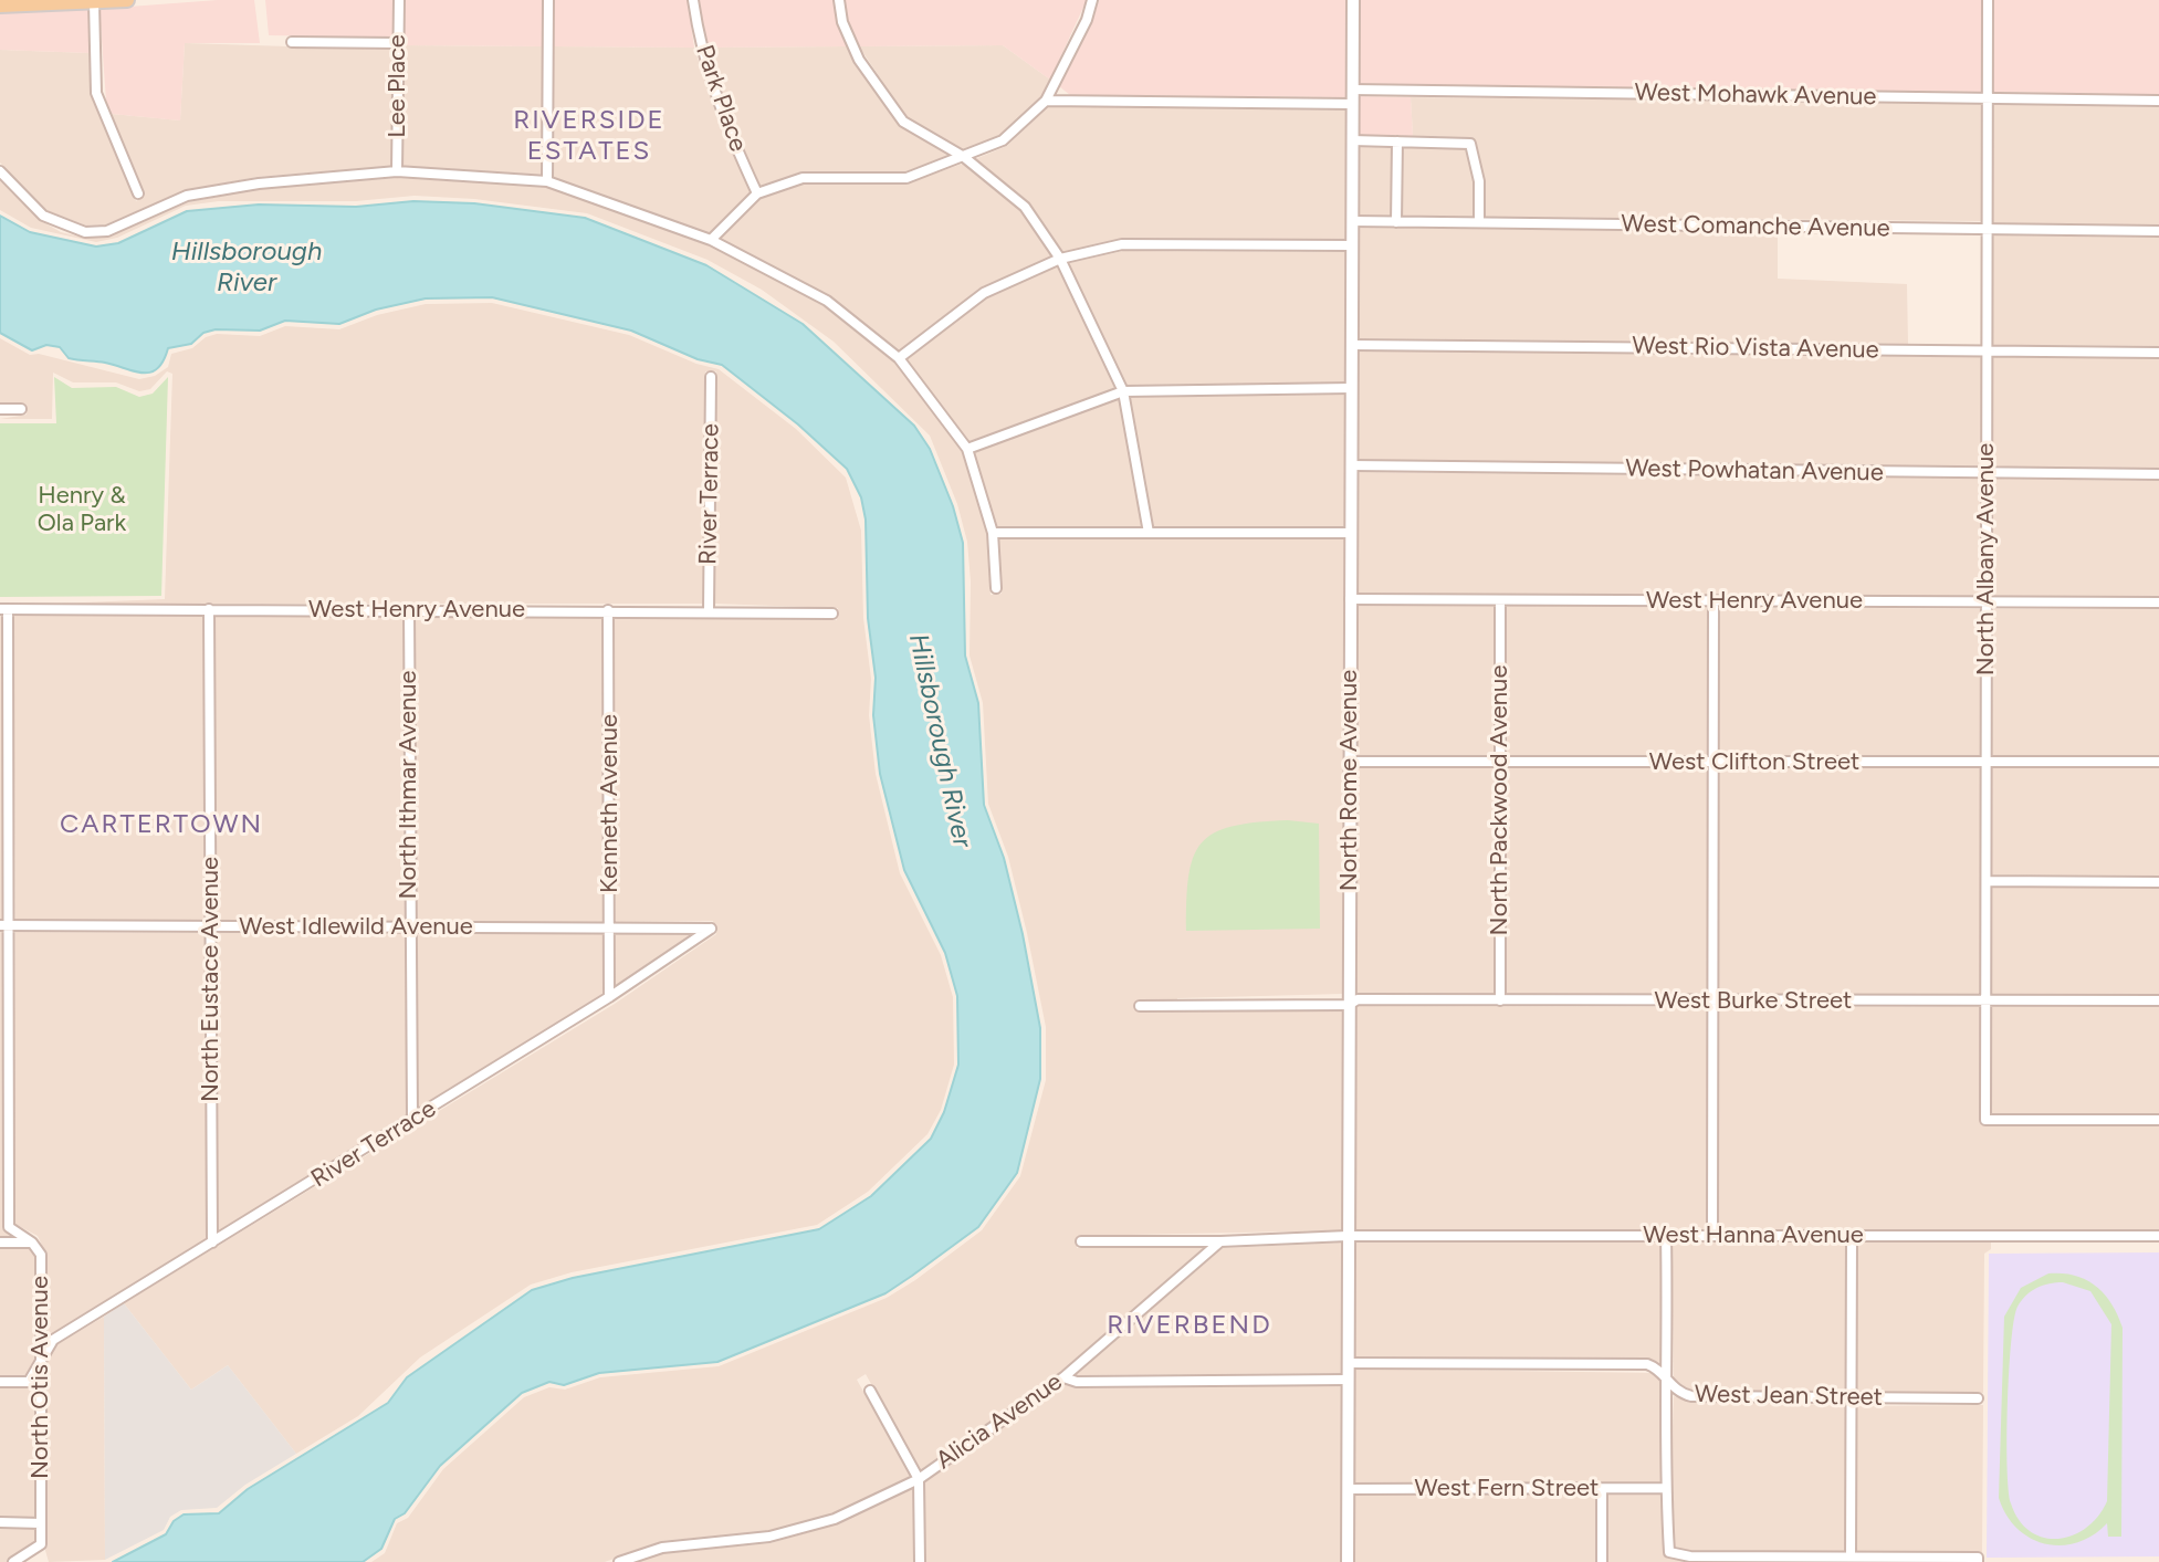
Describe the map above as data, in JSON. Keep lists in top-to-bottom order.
{
  "streets": {
    "street": [
      "Lee Place",
      "West Mohawk Avenue",
      "Park Place",
      "West Comanche Avenue",
      "West Rio Vista Avenue",
      "West Powhatan Avenue",
      "River Terrace",
      "North Albany Avenue",
      "West Henry Avenue",
      "West Clifton Street",
      "North Rome Avenue",
      "North Ithmar Avenue",
      "North Packwood Avenue",
      "Kenneth Avenue",
      "West Idlewild Avenue",
      "North Eustace Avenue",
      "West Burke Street",
      "West Hanna Avenue",
      "North Otis Avenue",
      "West Jean Street",
      "Alicia Avenue",
      "West Fern Street"
    ]
  },
  "crossings": [
    ["West Mohawk Avenue", "North Albany Avenue"],
    ["West Mohawk Avenue", "North Rome Avenue"],
    ["West Comanche Avenue", "North Albany Avenue"],
    ["West Comanche Avenue", "North Rome Avenue"],
    ["West Rio Vista Avenue", "North Albany Avenue"],
    ["West Rio Vista Avenue", "North Rome Avenue"],
    ["West Powhatan Avenue", "North Albany Avenue"],
    ["West Powhatan Avenue", "North Rome Avenue"],
    ["River Terrace", "West Henry Avenue"],
    ["River Terrace", "North Ithmar Avenue"],
    ["River Terrace", "Kenneth Avenue"],
    ["River Terrace", "West Idlewild Avenue"],
    ["River Terrace", "North Eustace Avenue"],
    ["River Terrace", "North Otis Avenue"],
    ["North Albany Avenue", "West Henry Avenue"],
    ["North Albany Avenue", "West Clifton Street"],
    ["North Albany Avenue", "West Burke Street"],
    ["West Henry Avenue", "North Rome Avenue"],
    ["West Henry Avenue", "North Ithmar Avenue"],
    ["West Henry Avenue", "North Packwood Avenue"],
    ["West Henry Avenue", "Kenneth Avenue"],
    ["West Henry Avenue", "North Eustace Avenue"],
    ["West Henry Avenue", "North Otis Avenue"],
    ["West Clifton Street", "North Rome Avenue"],
    ["West Clifton Street", "North Packwood Avenue"],
    ["North Rome Avenue", "West Burke Street"],
    ["North Rome Avenue", "West Hanna Avenue"],
    ["North Rome Avenue", "West Jean Street"],
    ["North Rome Avenue", "West Fern Street"],
    ["North Ithmar Avenue", "West Idlewild Avenue"],
    ["North Packwood Avenue", "West Burke Street"],
    ["Kenneth Avenue", "West Idlewild Avenue"],
    ["West Idlewild Avenue", "North Eustace Avenue"],
    ["West Idlewild Avenue", "North Otis Avenue"]
  ],
  "districts": ["RIVERSIDE ESTATES", "CARTERTOWN", "RIVERBEND"],
  "water": ["Hillsborough River"],
  "parks": ["Henry & Ola Park"]
}
